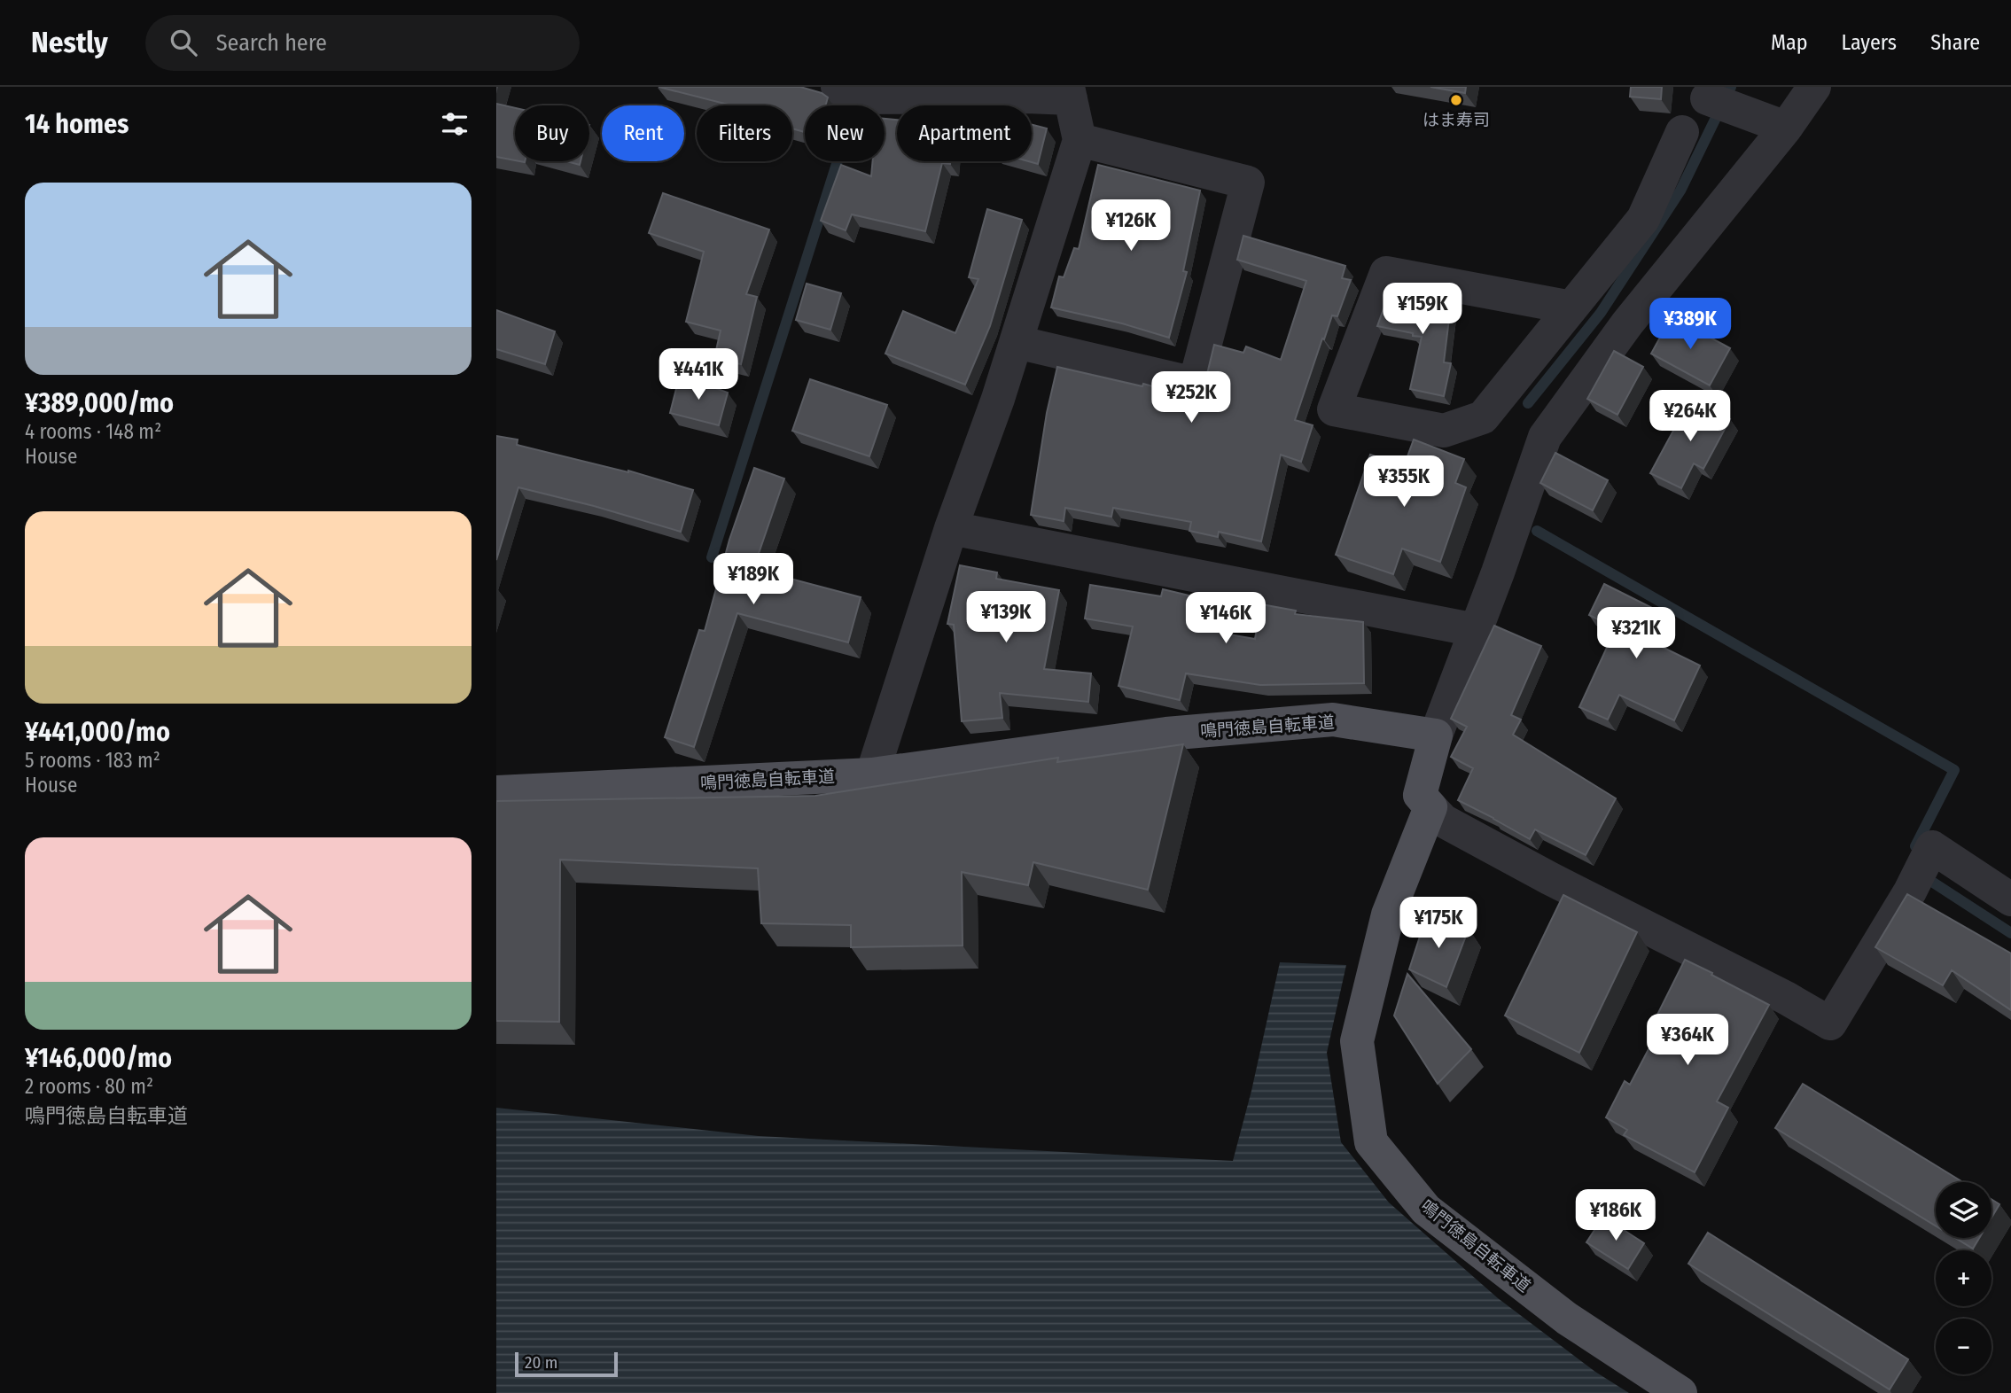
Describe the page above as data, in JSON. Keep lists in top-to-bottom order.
{
  "streets": {
    "main road": ["鳴門徳島自転車道"]
  },
  "places": ["はま寿司"],
  "scale_bar": "20 m",
  "page": {
    "header": "Nestly",
    "search": "Search here",
    "nav": ["Map", "Layers", "Share"],
    "heading": "14 homes",
    "chip": [
      "Buy",
      "Rent",
      "Filters",
      "New",
      "Apartment"
    ],
    "list": [
      {
        "name": "¥389,000/mo",
        "note": "4 rooms · 148 m² · House"
      },
      {
        "name": "¥441,000/mo",
        "note": "5 rooms · 183 m² · House"
      },
      {
        "name": "¥146,000/mo",
        "note": "2 rooms · 80 m² · 鳴門徳島自転車道"
      }
    ],
    "price": [
      "¥126K",
      "¥159K",
      "¥389K",
      "¥441K",
      "¥252K",
      "¥264K",
      "¥355K",
      "¥189K",
      "¥139K",
      "¥146K",
      "¥321K",
      "¥175K",
      "¥364K",
      "¥186K"
    ],
    "map_buttons": ["+", "−"],
    "scale": "20 m"
  }
}
